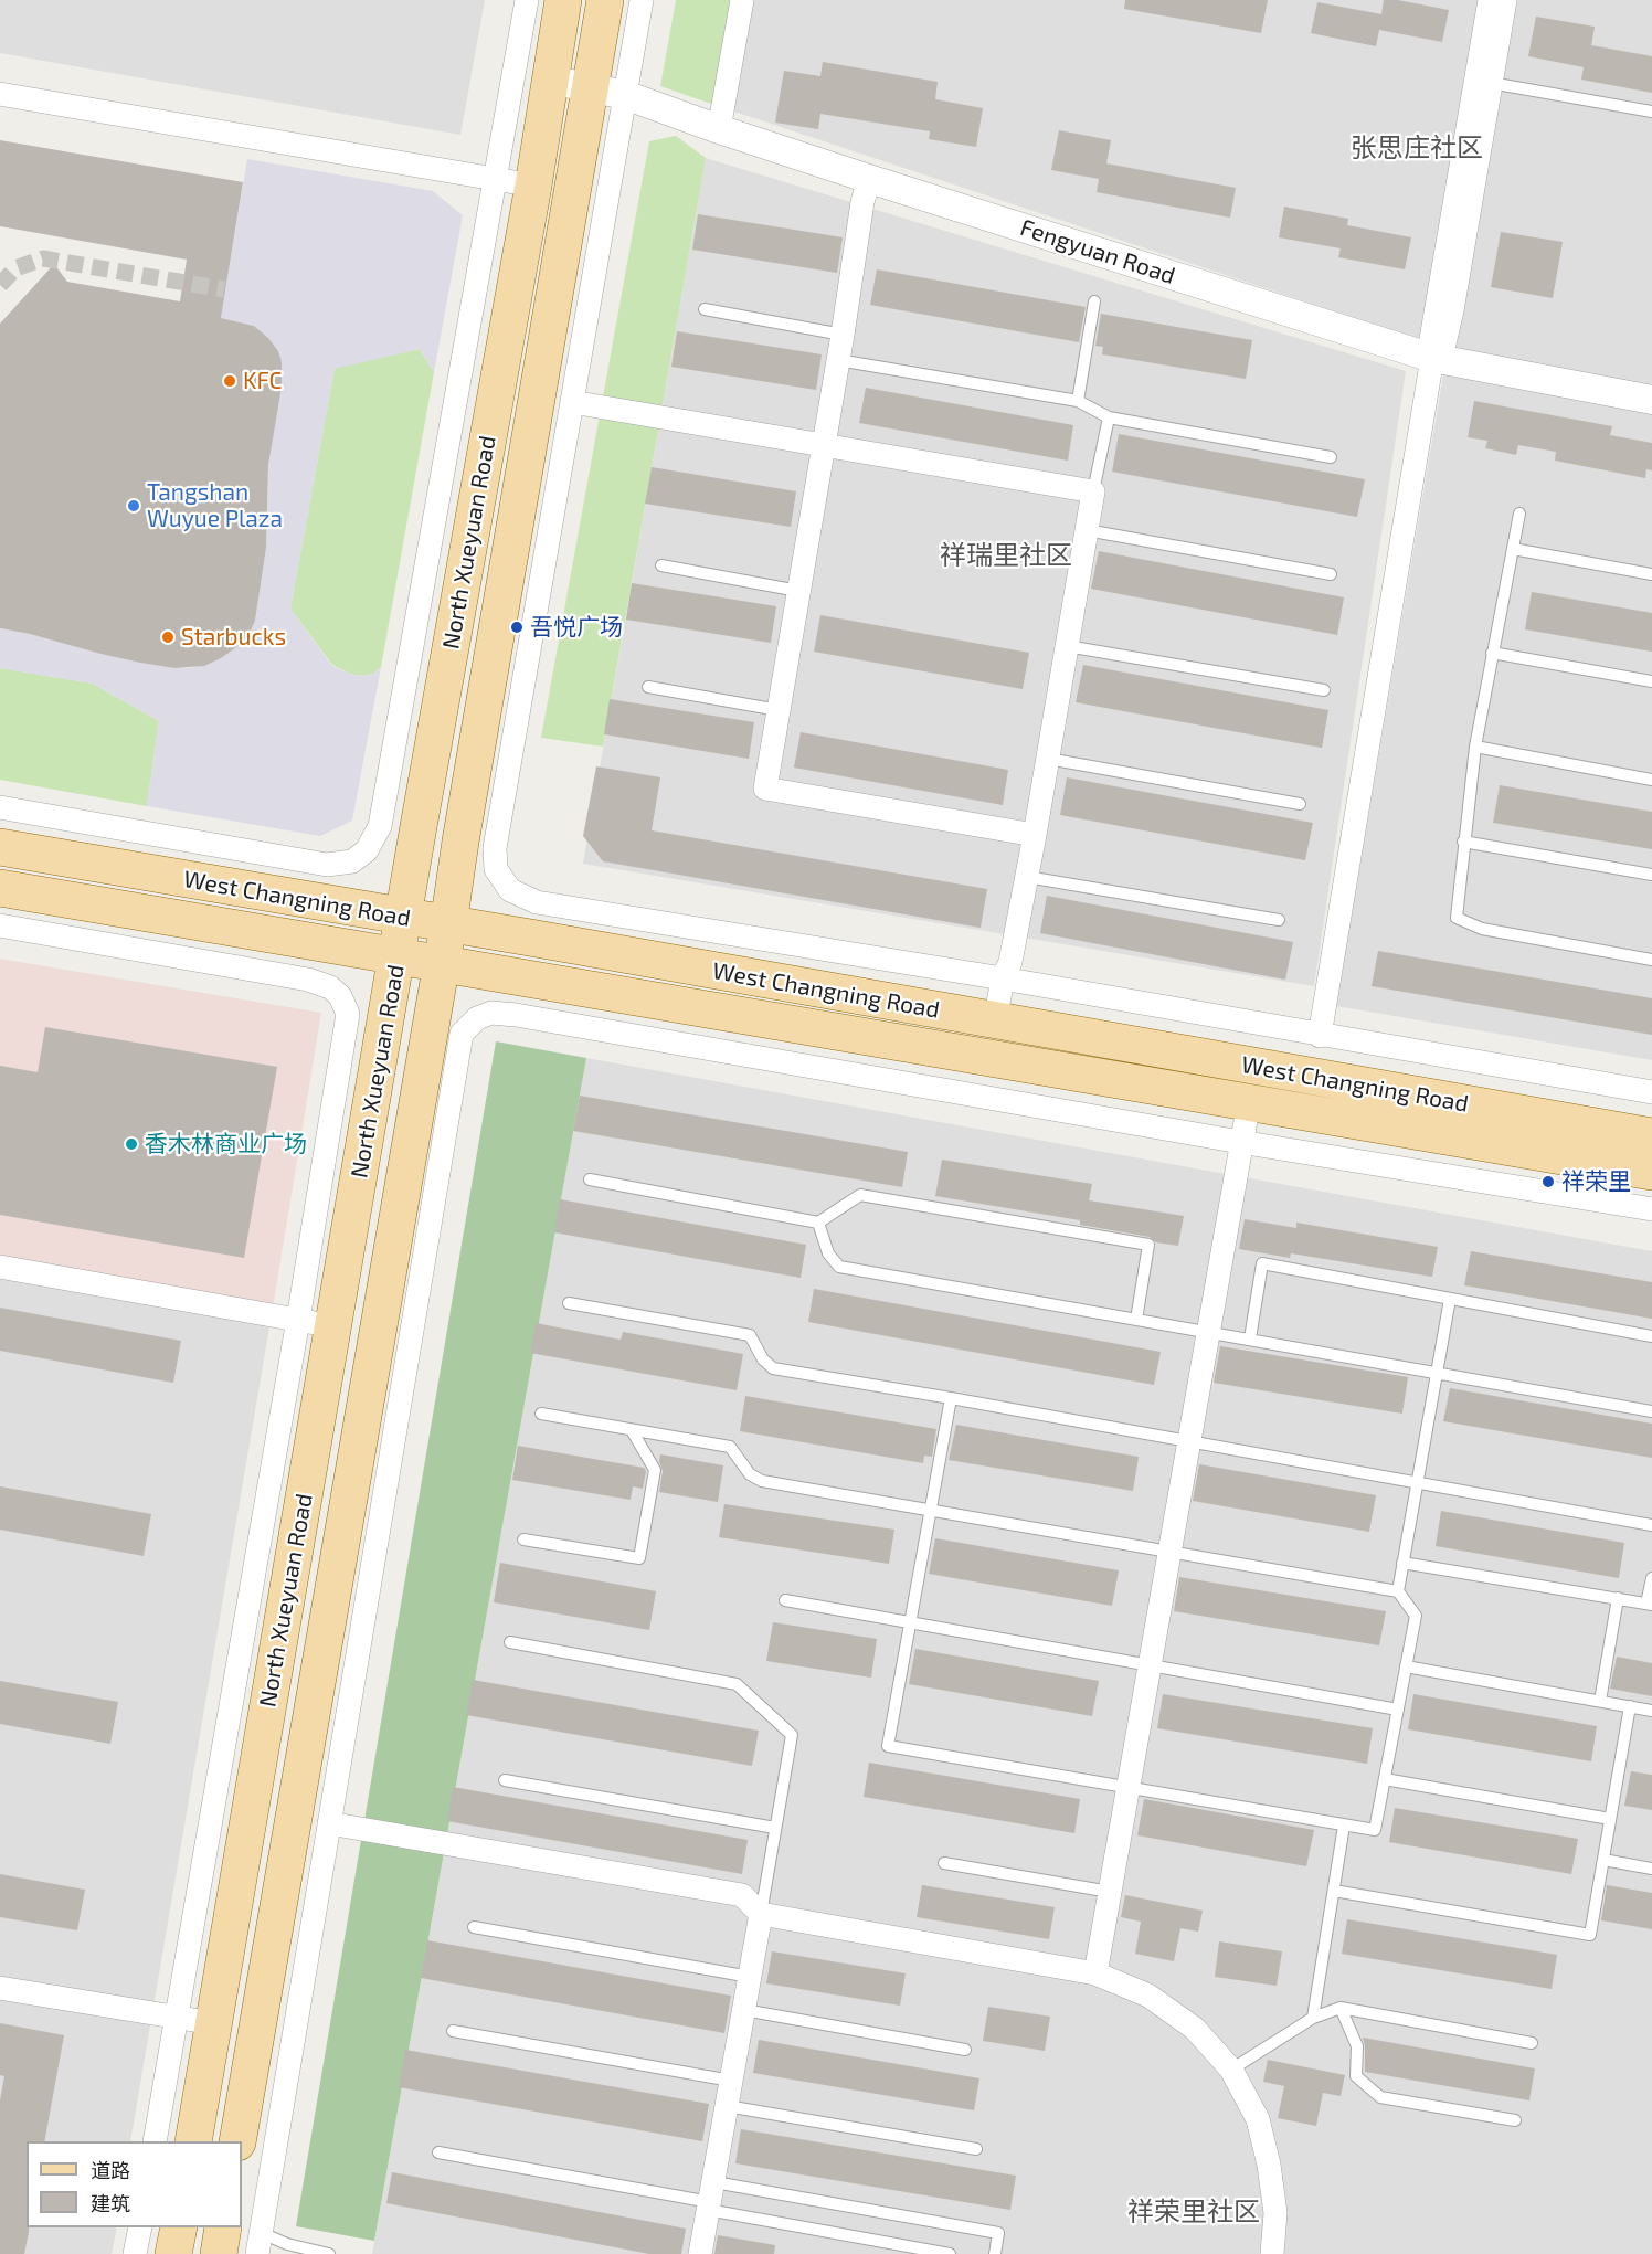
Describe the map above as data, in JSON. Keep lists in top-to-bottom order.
{
  "streets": {
    "main road": ["North Xueyuan Road", "West Changning Road"],
    "street": ["Fengyuan Road"]
  },
  "crossings": [
    ["Fengyuan Road", "North Xueyuan Road"],
    ["North Xueyuan Road", "West Changning Road"]
  ],
  "districts": ["张思庄社区", "祥瑞里社区", "祥荣里社区"],
  "places": [
    "KFC",
    "Tangshan Wuyue Plaza",
    "吾悦广场",
    "Starbucks",
    "香木林商业广场",
    "祥荣里"
  ],
  "legend": ["道路", "建筑"]
}
